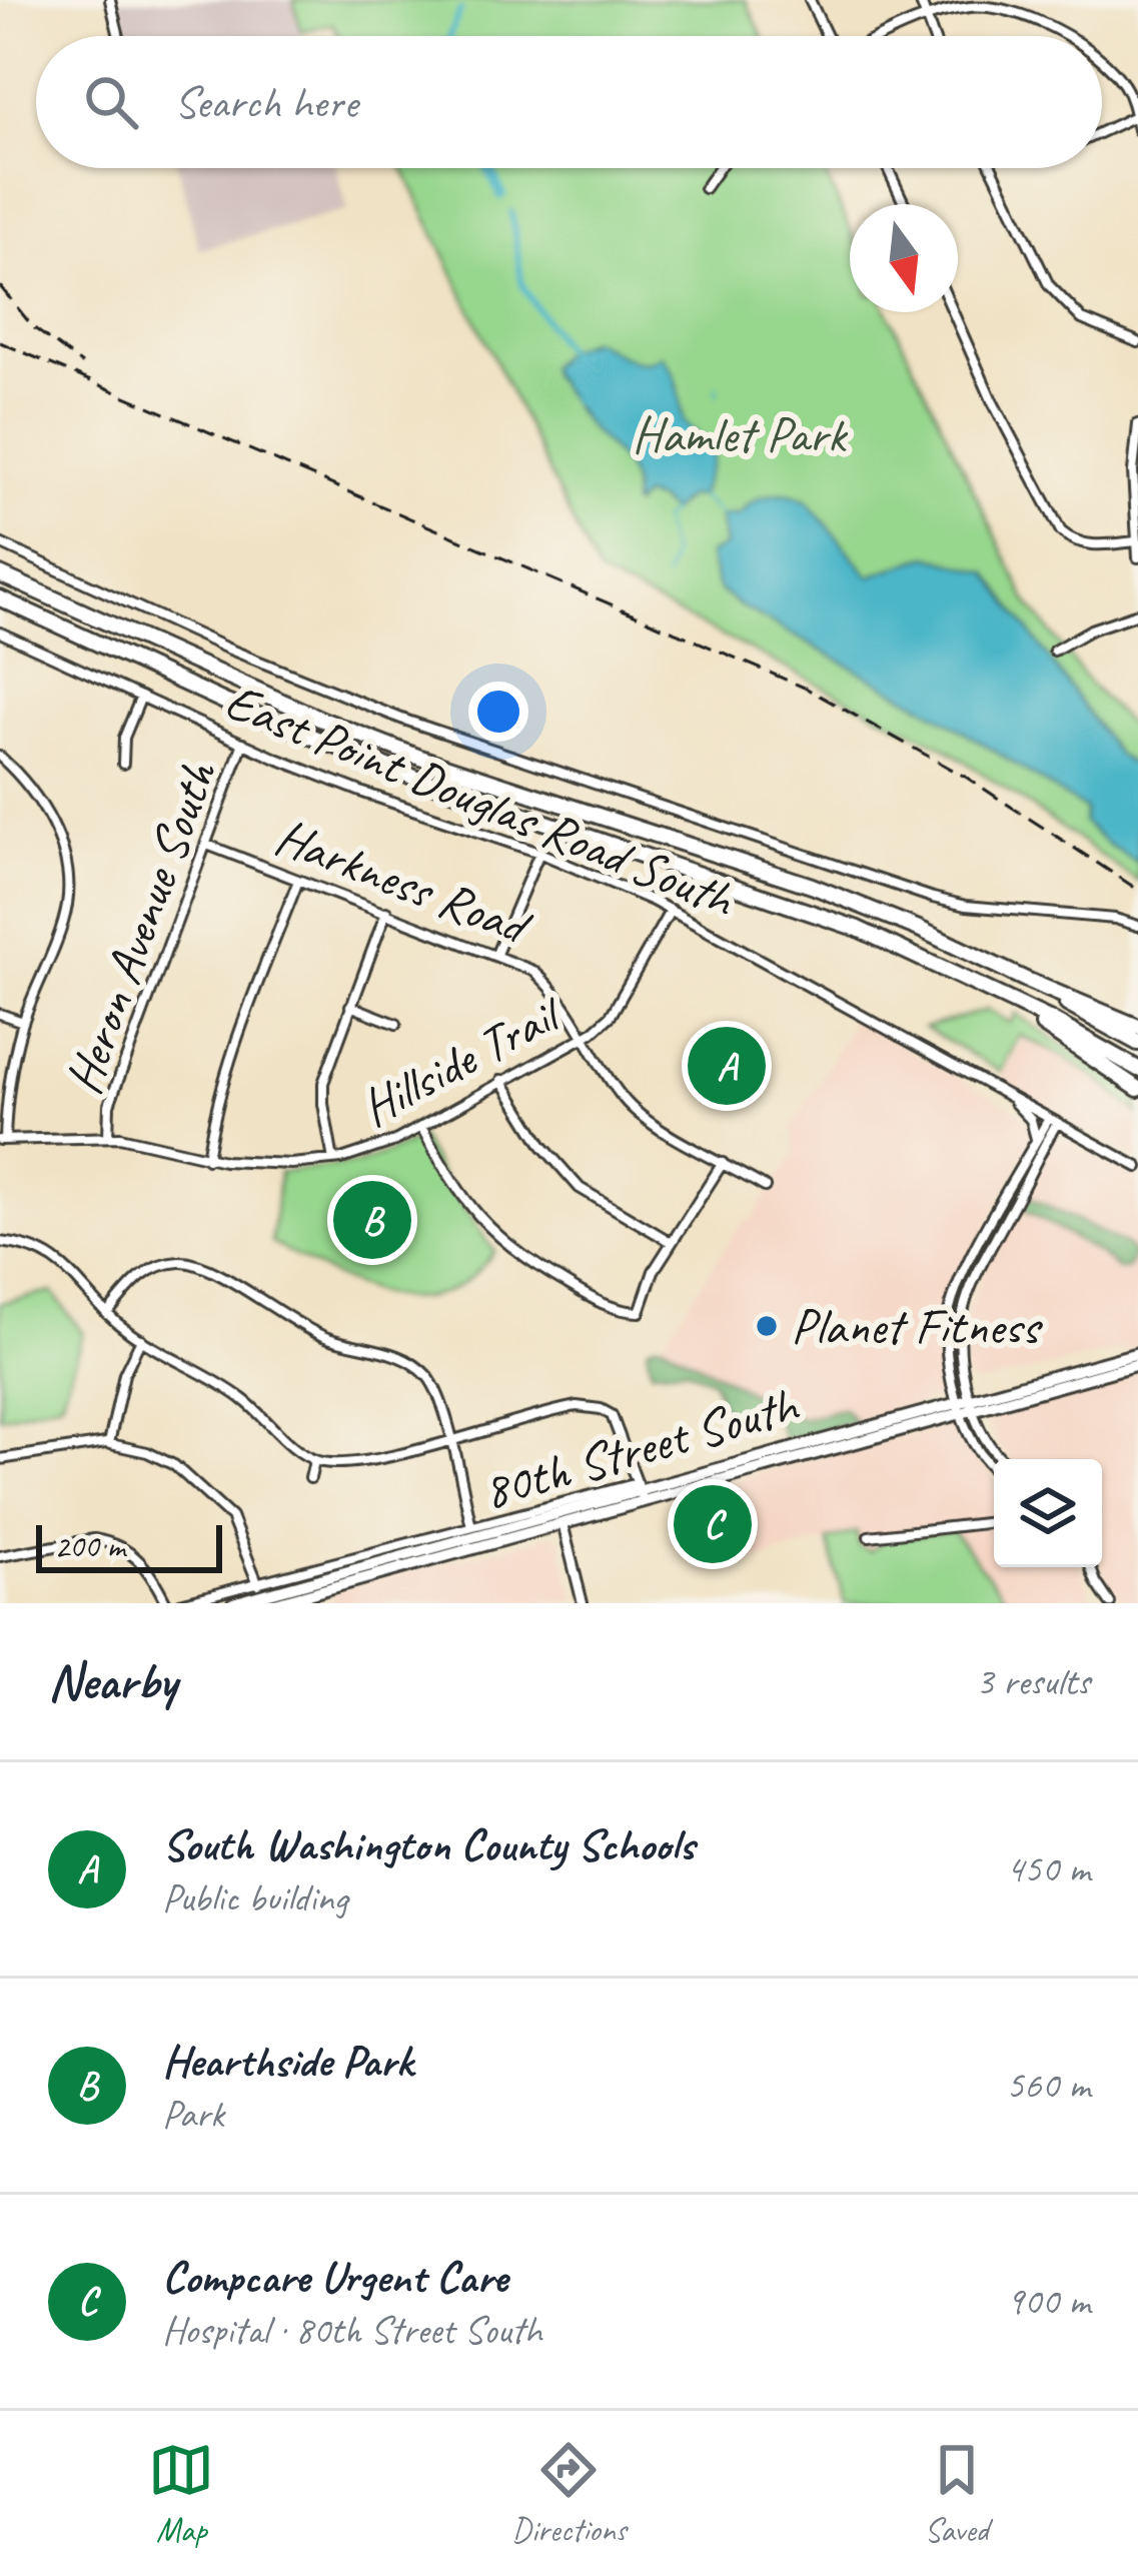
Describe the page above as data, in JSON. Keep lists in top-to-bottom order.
{
  "streets": {
    "main road": ["80th Street South"],
    "street": [
      "East Point Douglas Road South",
      "Harkness Road",
      "Heron Avenue South",
      "Hillside Trail"
    ]
  },
  "crossings": [
    ["East Point Douglas Road South", "Heron Avenue South"],
    ["East Point Douglas Road South", "Hillside Trail"],
    ["Harkness Road", "Heron Avenue South"],
    ["Harkness Road", "Hillside Trail"],
    ["Heron Avenue South", "Hillside Trail"]
  ],
  "parks": ["Hamlet Park"],
  "places": ["Planet Fitness"],
  "scale_bar": "200 m",
  "north": "bottom",
  "page": {
    "search": "Search here",
    "pins": ["A", "B", "C"],
    "scale": "200 m",
    "heading": ["Nearby", "3 results"],
    "list": [
      {
        "mark": "A",
        "name": "South Washington County Schools",
        "note": "Public building",
        "value": "450 m"
      },
      {
        "mark": "B",
        "name": "Hearthside Park",
        "note": "Park",
        "value": "560 m"
      },
      {
        "mark": "C",
        "name": "Compcare Urgent Care",
        "note": "Hospital · 80th Street South",
        "value": "900 m"
      }
    ],
    "nav": ["Map", "Directions", "Saved"]
  }
}
